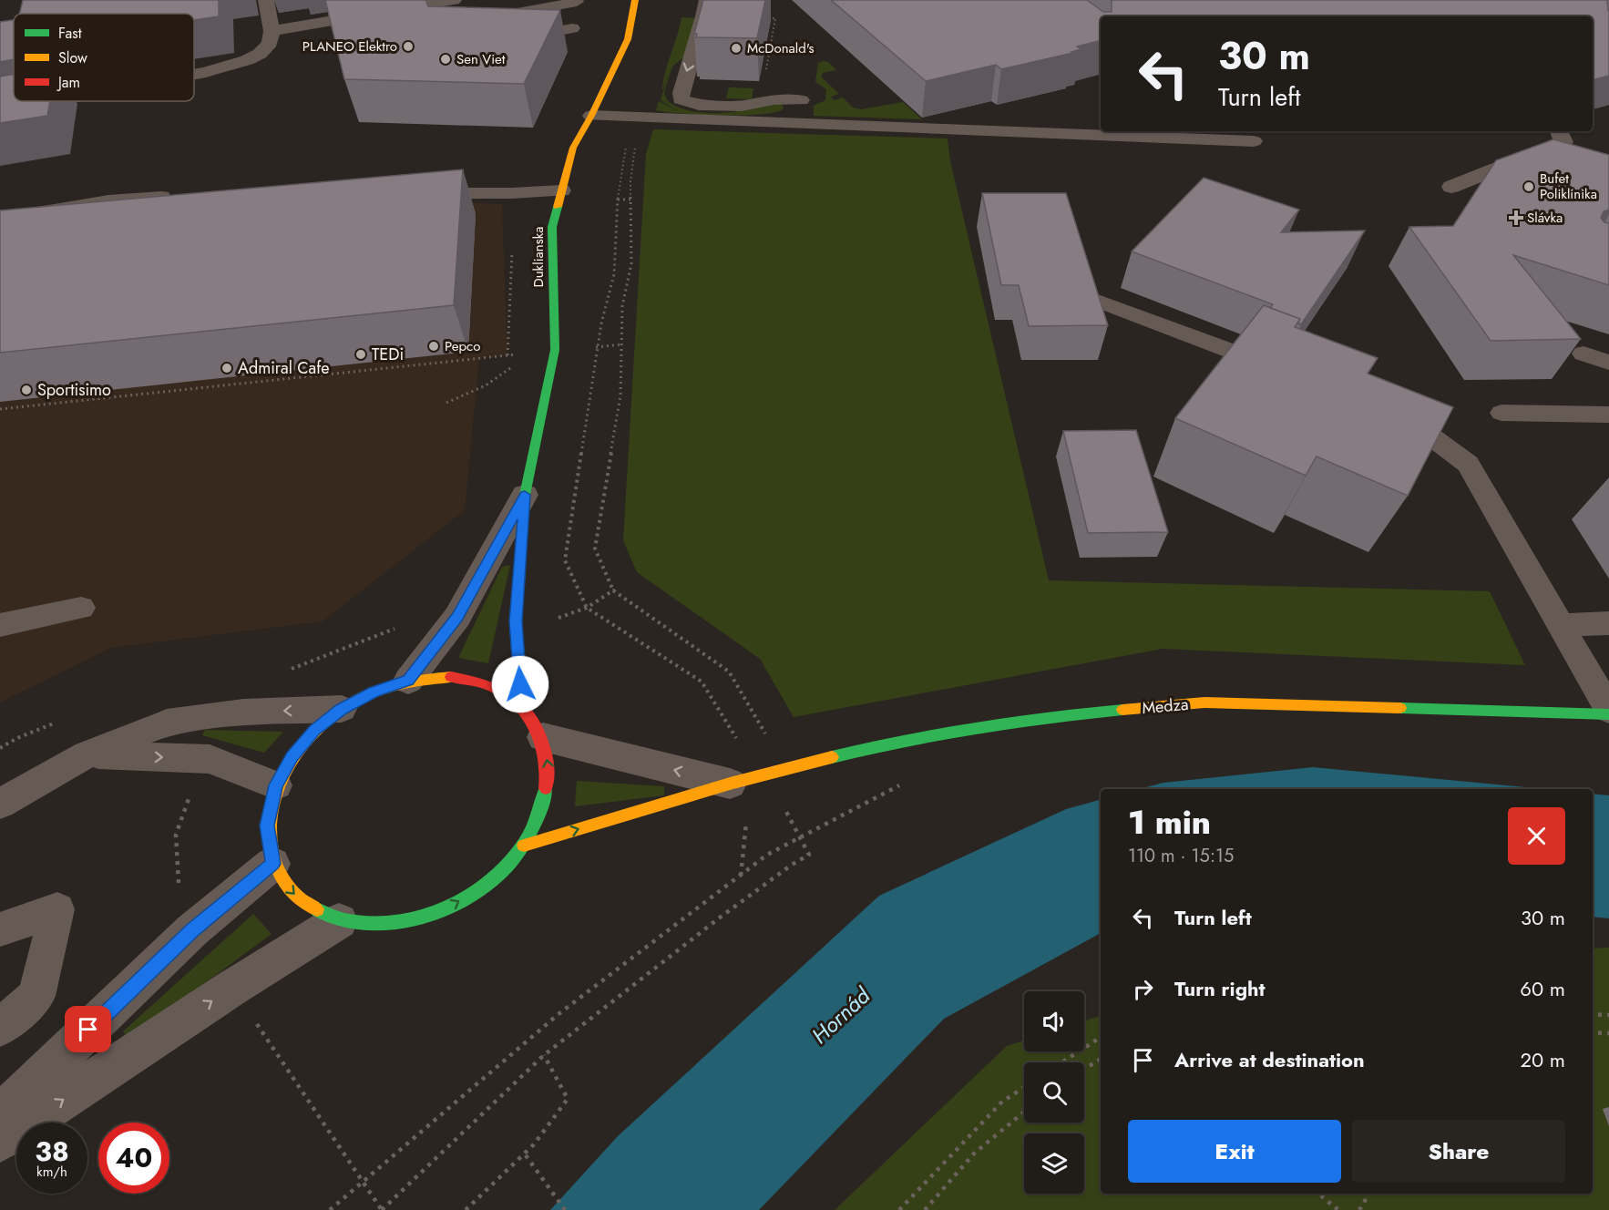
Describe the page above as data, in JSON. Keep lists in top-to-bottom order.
{
  "streets": {
    "street": ["Duklianska", "Medza"]
  },
  "water": ["Hornád"],
  "places": {
    "other": [
      "PLANEO Elektro",
      "McDonald's",
      "Sen Viet",
      "Bufet Poliklinika",
      "Pepco",
      "TEDi",
      "Admiral Cafe",
      "Sportisimo"
    ],
    "health": ["Slávka"]
  },
  "legend": ["Fast", "Slow", "Jam"],
  "page": {
    "turn": ["30 m", "Turn left"],
    "heading": ["1 min", "110 m · 15:15"],
    "list": [
      {
        "name": "Turn left",
        "value": "30 m"
      },
      {
        "name": "Turn right",
        "value": "60 m"
      },
      {
        "name": "Arrive at destination",
        "value": "20 m"
      }
    ],
    "buttons": ["Exit", "Share"],
    "speed": "38 km/h",
    "limit": "40"
  }
}
